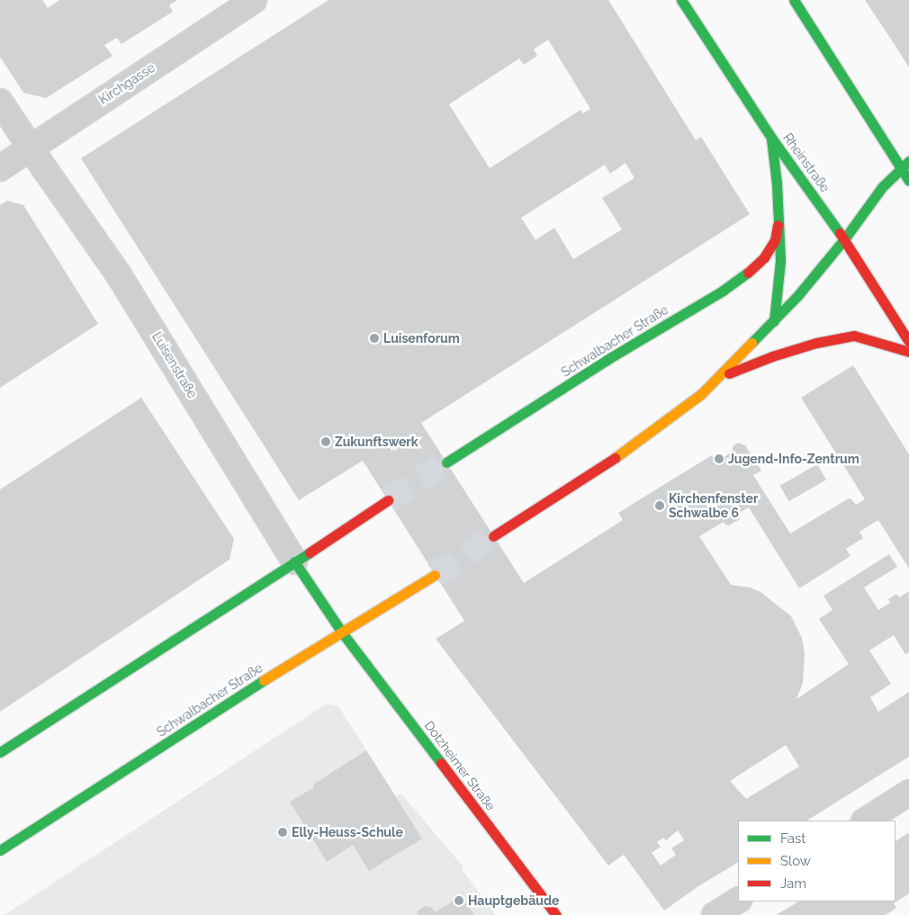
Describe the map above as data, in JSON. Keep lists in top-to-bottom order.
{
  "streets": {
    "main road": [
      "Rheinstraße",
      "Schwalbacher Straße",
      "Luisenstraße",
      "Dotzheimer Straße"
    ],
    "street": ["Kirchgasse"]
  },
  "crossings": [
    ["Kirchgasse", "Luisenstraße"],
    ["Rheinstraße", "Schwalbacher Straße"],
    ["Schwalbacher Straße", "Luisenstraße"],
    ["Schwalbacher Straße", "Dotzheimer Straße"],
    ["Luisenstraße", "Dotzheimer Straße"]
  ],
  "places": [
    "Luisenforum",
    "Zukunftswerk",
    "Jugend-Info-Zentrum",
    "Kirchenfenster Schwalbe 6",
    "Elly-Heuss-Schule",
    "Hauptgebäude"
  ],
  "legend": ["Fast", "Slow", "Jam"]
}
